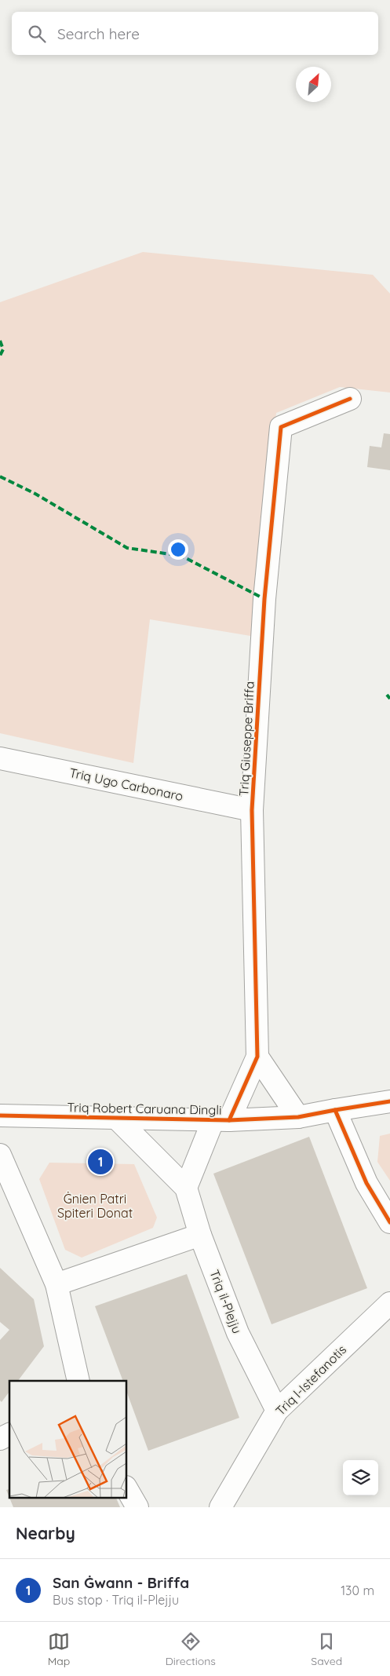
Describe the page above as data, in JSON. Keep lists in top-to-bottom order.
{
  "streets": {
    "street": [
      "Triq Giuseppe Briffa",
      "Triq Ugo Carbonaro",
      "Triq Robert Caruana Dingli",
      "Triq il-Plejju",
      "Triq l-Istefanotis"
    ]
  },
  "crossings": [
    ["Triq Giuseppe Briffa", "Triq Ugo Carbonaro"],
    ["Triq Giuseppe Briffa", "Triq Robert Caruana Dingli"],
    ["Triq Robert Caruana Dingli", "Triq il-Plejju"],
    ["Triq il-Plejju", "Triq l-Istefanotis"]
  ],
  "parks": ["Ġnien Patri Spiteri Donat"],
  "north": "top right",
  "page": {
    "search": "Search here",
    "pins": "1",
    "heading": "Nearby",
    "list": [
      {
        "mark": "1",
        "name": "San Ġwann - Briffa",
        "note": "Bus stop · Triq il-Plejju",
        "value": "130 m"
      }
    ],
    "nav": ["Map", "Directions", "Saved"]
  }
}
